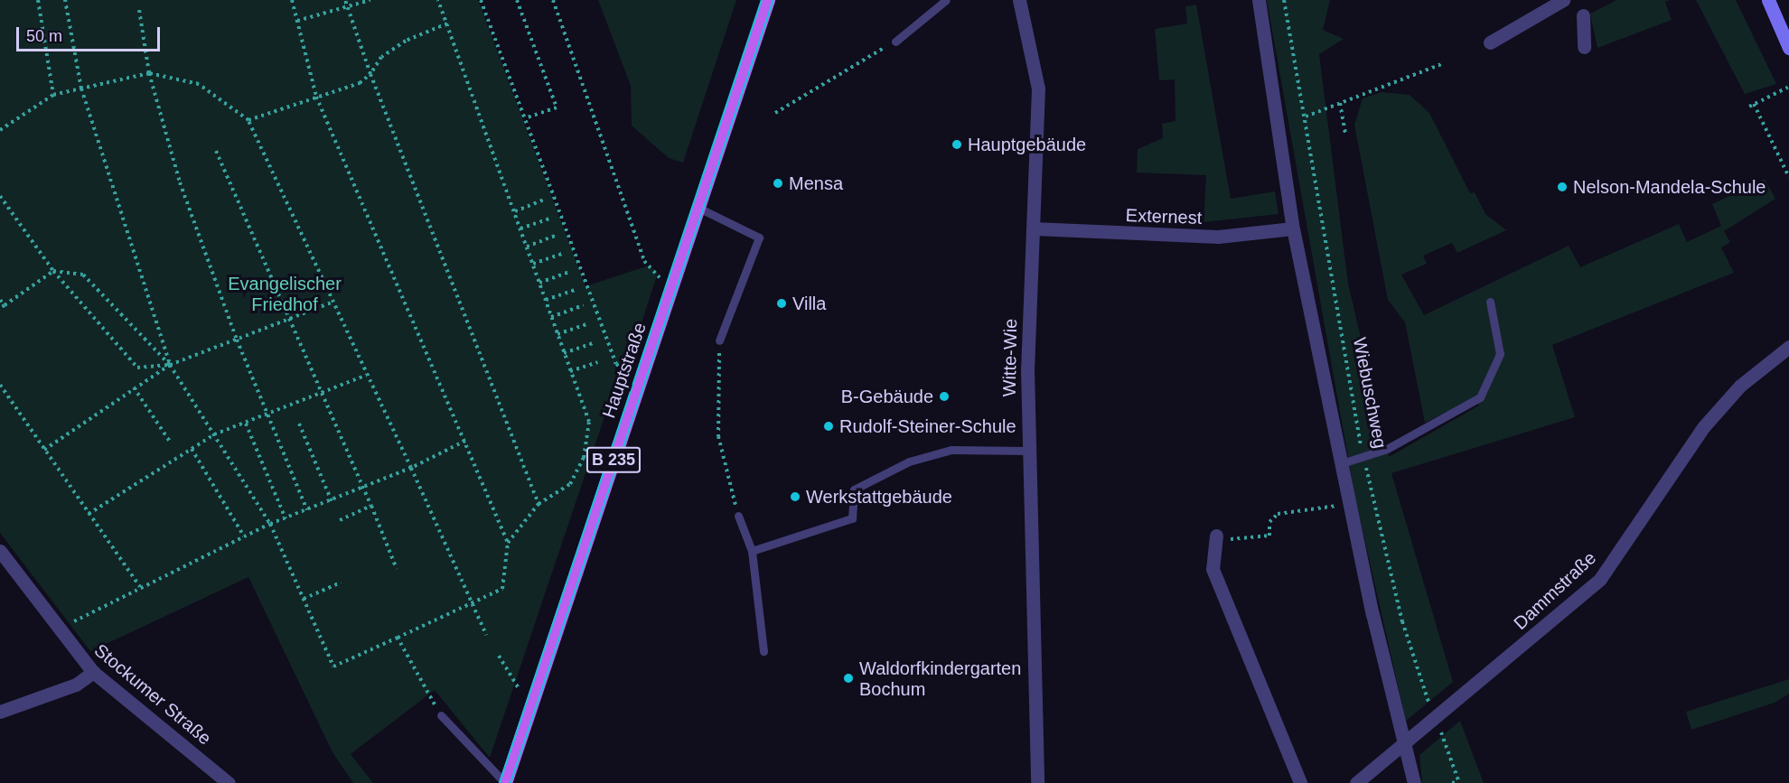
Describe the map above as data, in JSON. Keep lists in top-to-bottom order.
{
  "streets": {
    "main road": ["Hauptstraße", "B 235"],
    "street": [
      "Externest",
      "Witte-Wie",
      "Dammstraße",
      "Stockumer Straße"
    ],
    "path": ["Wiebuschweg"]
  },
  "crossings": [
    ["Externest", "Witte-Wie"],
    ["Wiebuschweg", "Dammstraße"]
  ],
  "parks": ["Evangelischer Friedhof"],
  "places": [
    "Hauptgebäude",
    "Mensa",
    "Nelson-Mandela-Schule",
    "Villa",
    "B-Gebäude",
    "Rudolf-Steiner-Schule",
    "Werkstattgebäude",
    "Waldorfkindergarten Bochum"
  ],
  "scale_bar": "50 m"
}
